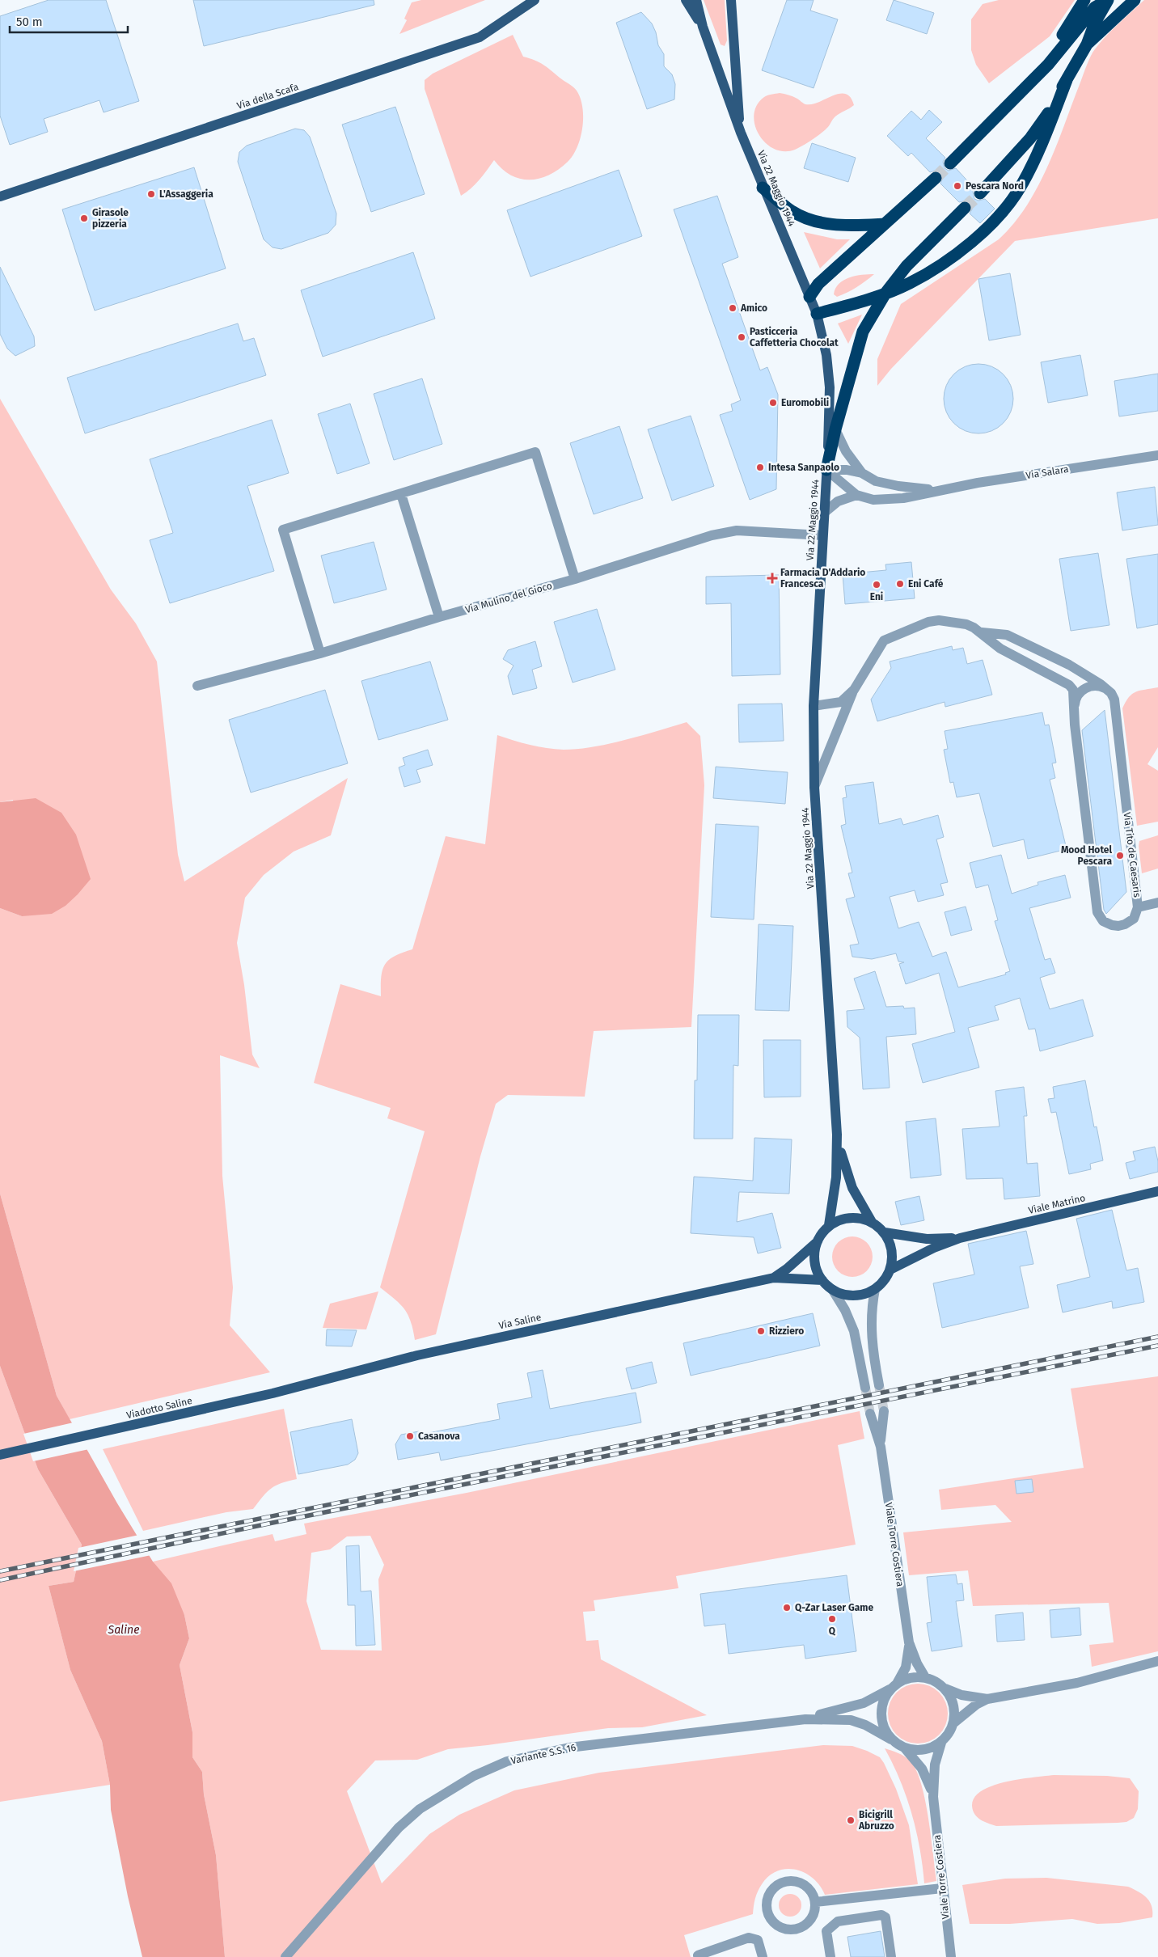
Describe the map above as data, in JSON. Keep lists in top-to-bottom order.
{
  "streets": {
    "main road": [
      "Via della Scafa",
      "Via 22 Maggio 1944",
      "Viale Matrino",
      "Via Saline",
      "Viadotto Saline"
    ],
    "street": [
      "Via Salara",
      "Via Mulino del Gioco",
      "Via Tito de Caesaris",
      "Viale Torre Costiera",
      "Variante S.S. 16"
    ]
  },
  "crossings": [
    ["Via 22 Maggio 1944", "Via Salara"],
    ["Via 22 Maggio 1944", "Via Mulino del Gioco"],
    ["Via 22 Maggio 1944", "Via Tito de Caesaris"],
    ["Via 22 Maggio 1944", "Viale Matrino"],
    ["Via 22 Maggio 1944", "Via Saline"],
    ["Viale Matrino", "Via Saline"],
    ["Via Saline", "Viadotto Saline"],
    ["Viale Torre Costiera", "Variante S.S. 16"]
  ],
  "water": ["Saline"],
  "places": {
    "other": [
      "Pescara Nord",
      "L'Assaggeria",
      "Girasole pizzeria",
      "Amico",
      "Pasticceria Caffetteria Chocolat",
      "Euromobili",
      "Intesa Sanpaolo",
      "Eni Café",
      "Eni",
      "Mood Hotel Pescara",
      "Rizziero",
      "Casanova",
      "Q-Zar Laser Game",
      "Q",
      "Bicigrill Abruzzo"
    ],
    "health": ["Farmacia D'Addario Francesca"]
  },
  "scale_bar": "50 m"
}
